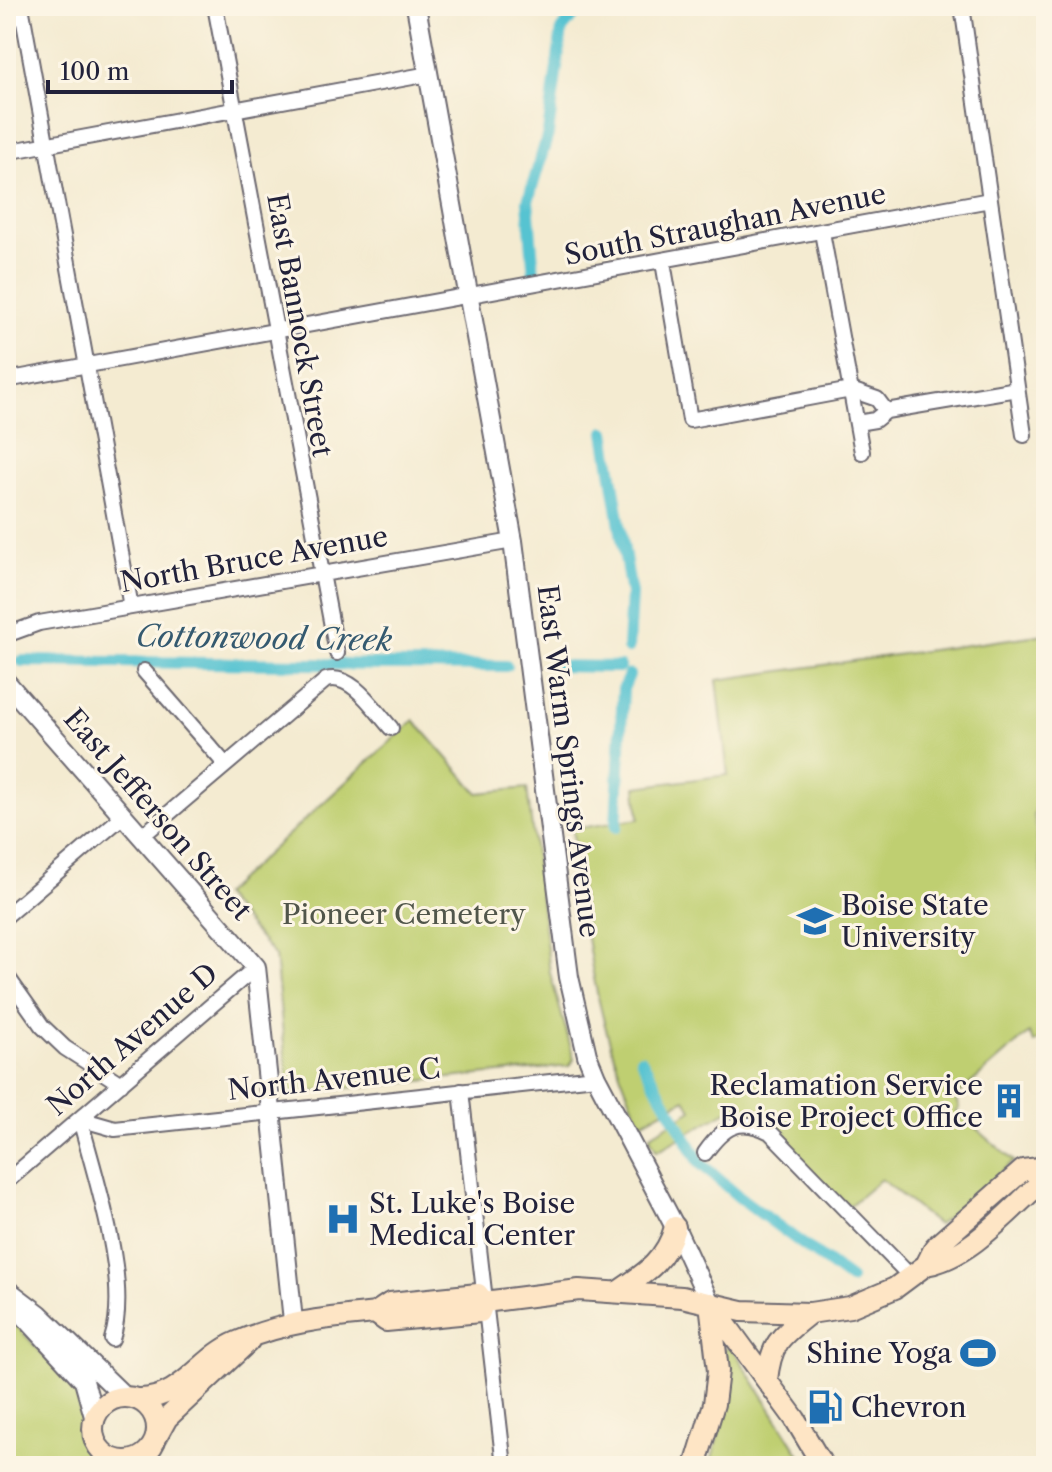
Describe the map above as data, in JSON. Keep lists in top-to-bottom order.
{
  "streets": {
    "main road": ["East Warm Springs Avenue"],
    "street": [
      "South Straughan Avenue",
      "East Bannock Street",
      "North Bruce Avenue",
      "East Jefferson Street",
      "North Avenue D",
      "North Avenue C"
    ]
  },
  "crossings": [
    ["South Straughan Avenue", "East Bannock Street"],
    ["South Straughan Avenue", "East Warm Springs Avenue"],
    ["East Bannock Street", "North Bruce Avenue"],
    ["North Bruce Avenue", "East Warm Springs Avenue"],
    ["East Warm Springs Avenue", "North Avenue C"],
    ["East Jefferson Street", "North Avenue D"],
    ["North Avenue D", "North Avenue C"]
  ],
  "water": ["Cottonwood Creek"],
  "parks": ["Pioneer Cemetery"],
  "places": {
    "school or university": ["Boise State University"],
    "building": ["Reclamation Service Boise Project Office"],
    "hospital": ["St. Luke's Boise Medical Center"],
    "sports": ["Shine Yoga"],
    "fuel station": ["Chevron"]
  },
  "scale_bar": "100 m"
}
